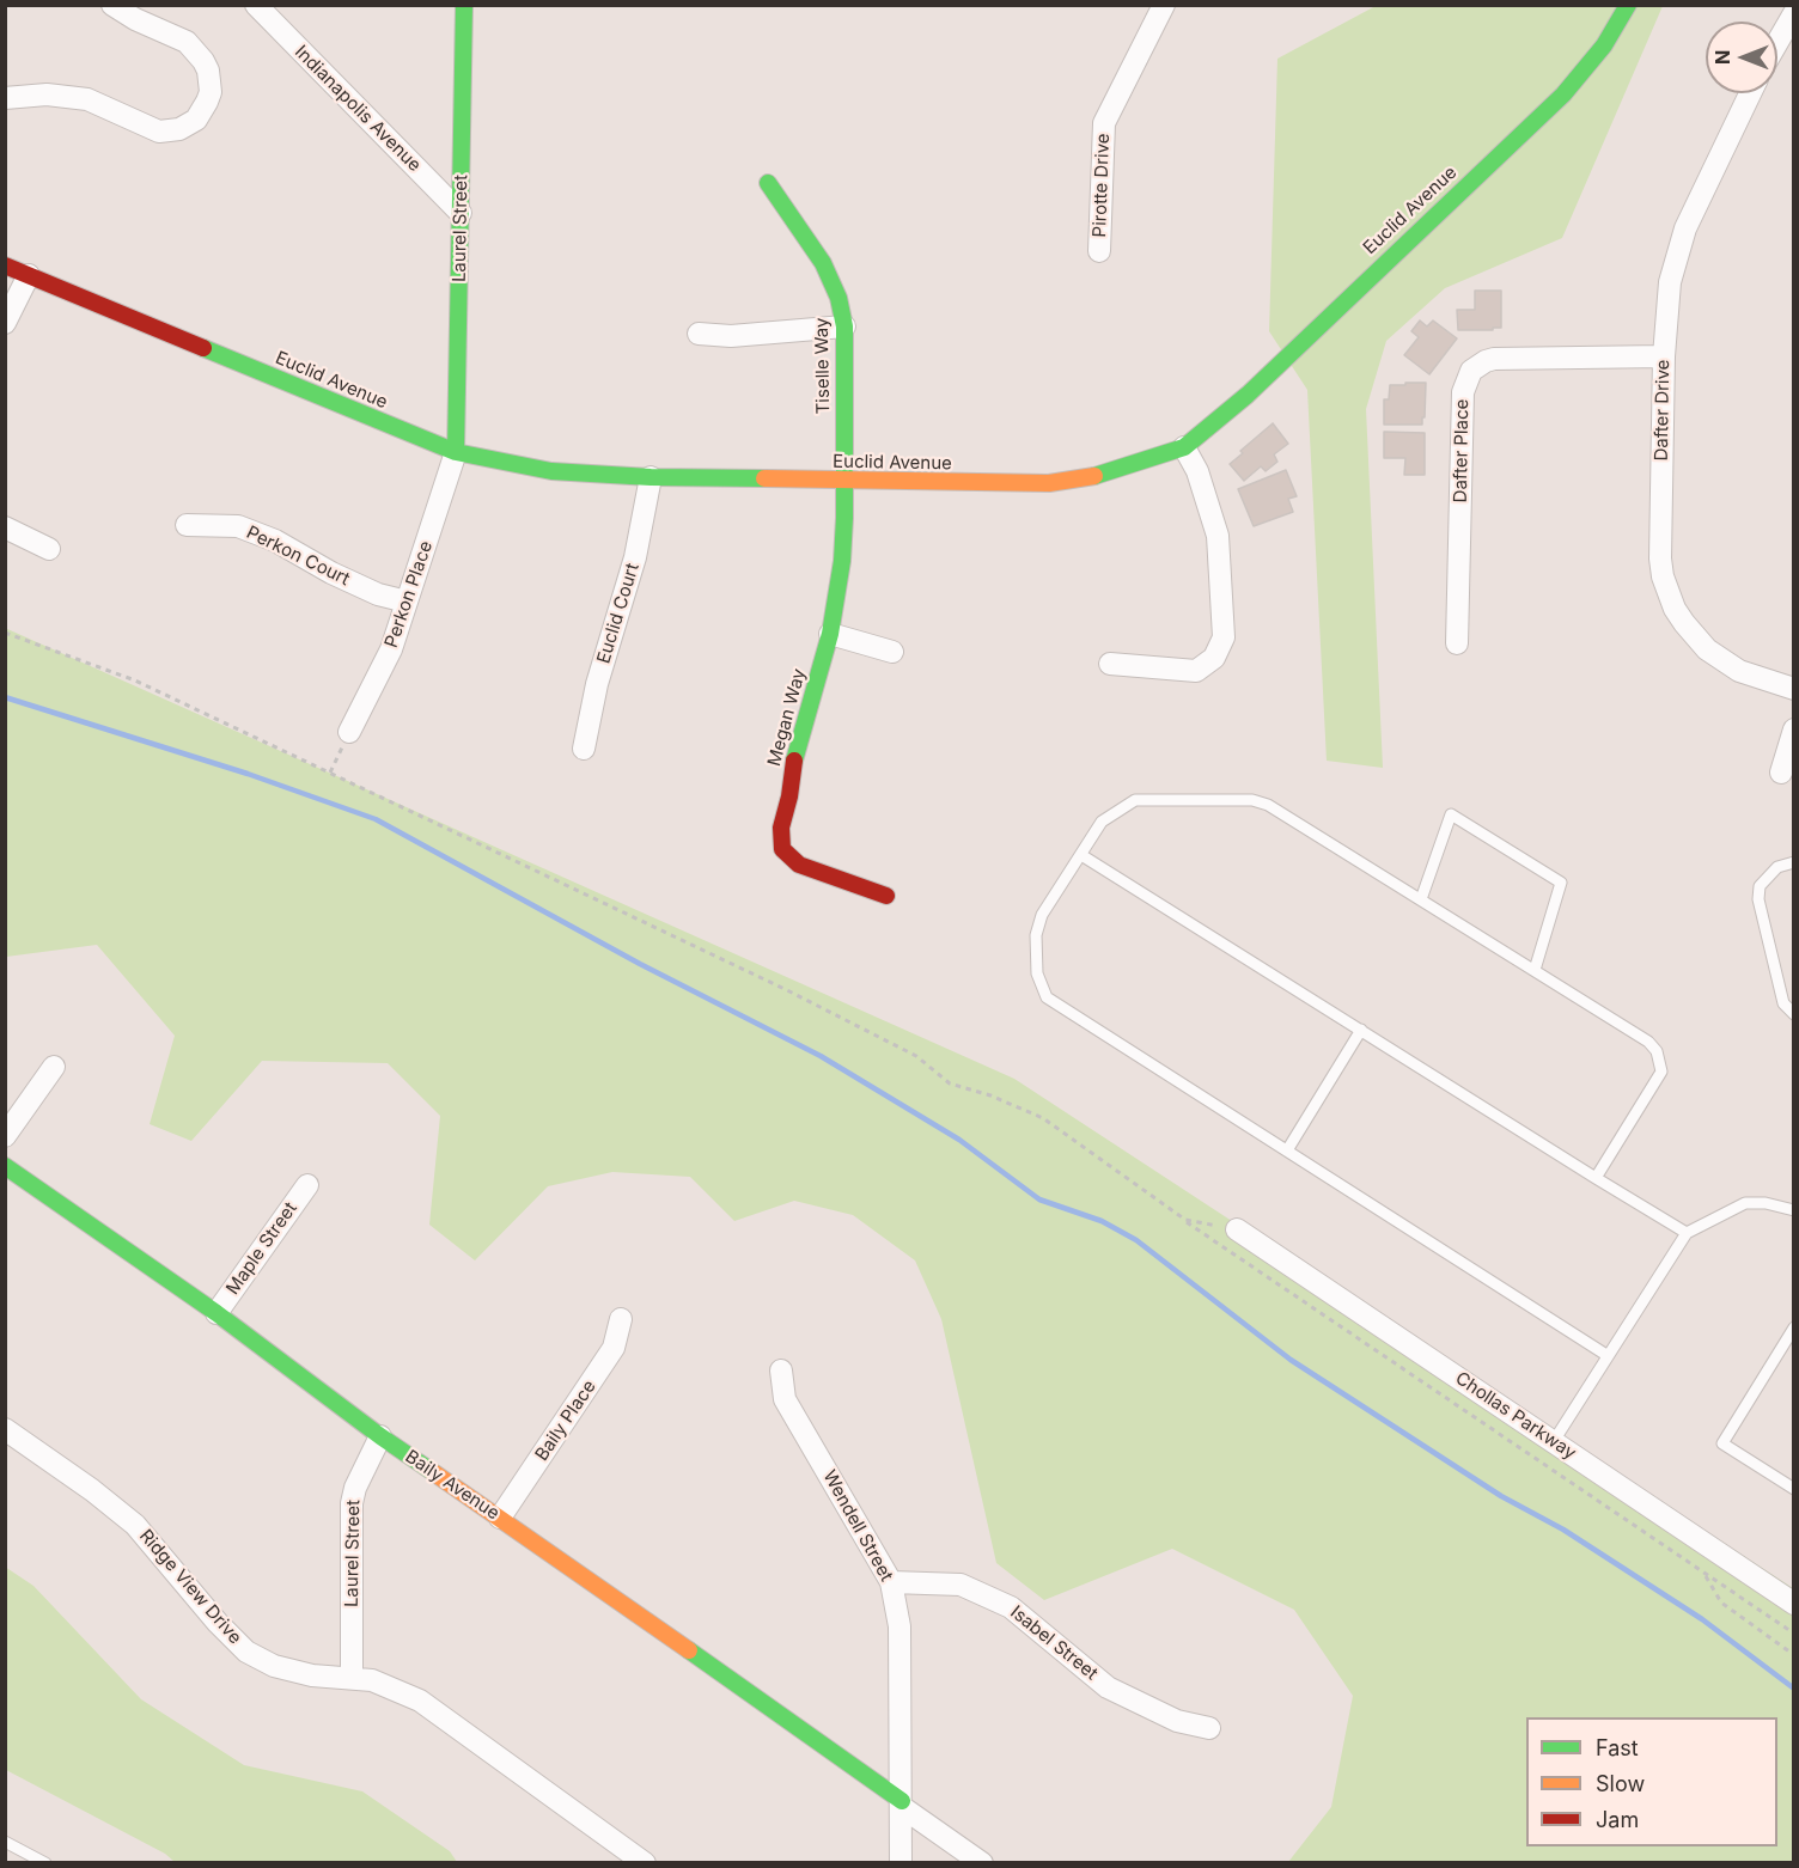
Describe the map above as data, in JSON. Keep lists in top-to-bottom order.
{
  "streets": {
    "street": [
      "Indianapolis Avenue",
      "Pirotte Drive",
      "Euclid Avenue",
      "Laurel Street",
      "Tiselle Way",
      "Dafter Drive",
      "Dafter Place",
      "Perkon Court",
      "Perkon Place",
      "Euclid Court",
      "Megan Way",
      "Maple Street",
      "Chollas Parkway",
      "Baily Place",
      "Baily Avenue",
      "Wendell Street",
      "Ridge View Drive",
      "Isabel Street"
    ]
  },
  "crossings": [
    ["Indianapolis Avenue", "Laurel Street"],
    ["Euclid Avenue", "Laurel Street"],
    ["Euclid Avenue", "Tiselle Way"],
    ["Euclid Avenue", "Perkon Place"],
    ["Euclid Avenue", "Euclid Court"],
    ["Euclid Avenue", "Megan Way"],
    ["Laurel Street", "Perkon Place"],
    ["Laurel Street", "Baily Avenue"],
    ["Laurel Street", "Ridge View Drive"],
    ["Tiselle Way", "Megan Way"],
    ["Dafter Drive", "Dafter Place"],
    ["Perkon Court", "Perkon Place"],
    ["Maple Street", "Baily Avenue"],
    ["Baily Place", "Baily Avenue"],
    ["Baily Avenue", "Wendell Street"],
    ["Wendell Street", "Isabel Street"]
  ],
  "legend": ["Fast", "Slow", "Jam"],
  "north": "left"
}
